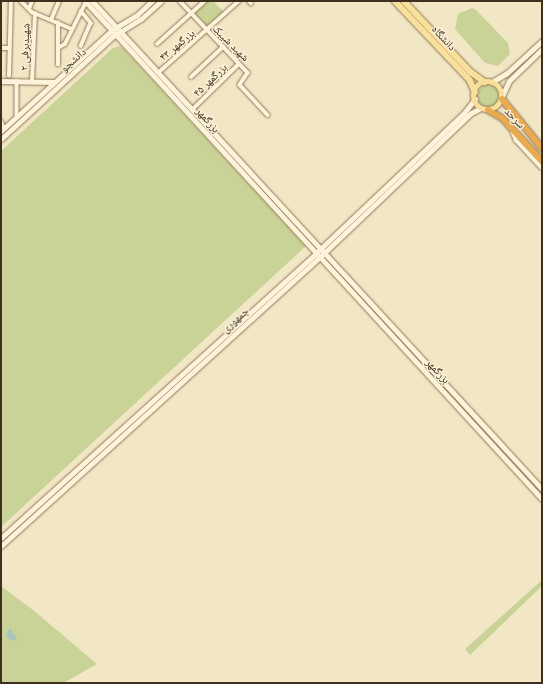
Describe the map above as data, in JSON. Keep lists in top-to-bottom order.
{
  "streets": {
    "highway": ["سرحد"],
    "main road": [
      "دانشگاه",
      "دانشجو",
      "بزرگمهر",
      "جمهوری"
    ],
    "street": [
      "شهید شیبک",
      "بزرگمهر ۴۳",
      "شهیدبرفی ۲",
      "بزرگمهر ۴۵"
    ]
  },
  "crossings": [
    ["دانشگاه", "سرحد"],
    ["دانشگاه", "جمهوری"],
    ["شهید شیبک", "بزرگمهر ۴۳"],
    ["شهید شیبک", "بزرگمهر ۴۵"],
    ["بزرگمهر ۴۳", "بزرگمهر"],
    ["دانشجو", "بزرگمهر"],
    ["بزرگمهر ۴۵", "بزرگمهر"],
    ["سرحد", "جمهوری"],
    ["بزرگمهر", "جمهوری"]
  ]
}
